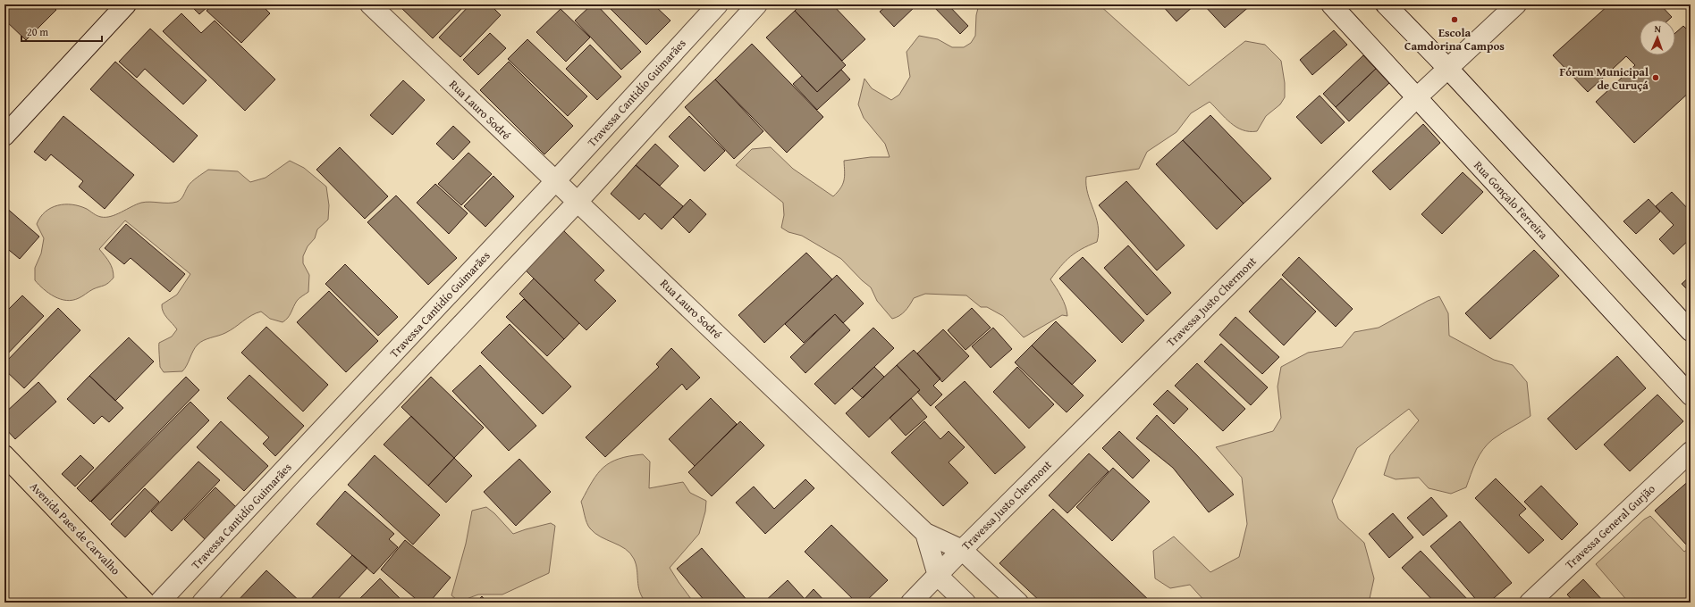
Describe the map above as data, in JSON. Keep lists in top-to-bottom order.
{
  "streets": {
    "main road": ["Avenida Paes de Carvalho"],
    "street": [
      "Travessa Cantidío Guimarães",
      "Rua Lauro Sodré",
      "Rua Gonçalo Ferreira",
      "Travessa Justo Chermont",
      "Travessa General Gurjão"
    ]
  },
  "crossings": [
    ["Travessa Cantidío Guimarães", "Rua Lauro Sodré"],
    ["Rua Lauro Sodré", "Travessa Justo Chermont"],
    ["Rua Gonçalo Ferreira", "Travessa Justo Chermont"]
  ],
  "places": ["Escola Camdorina Campos", "Fórum Municipal de Curuçá"],
  "scale_bar": "20 m",
  "north": "top"
}
